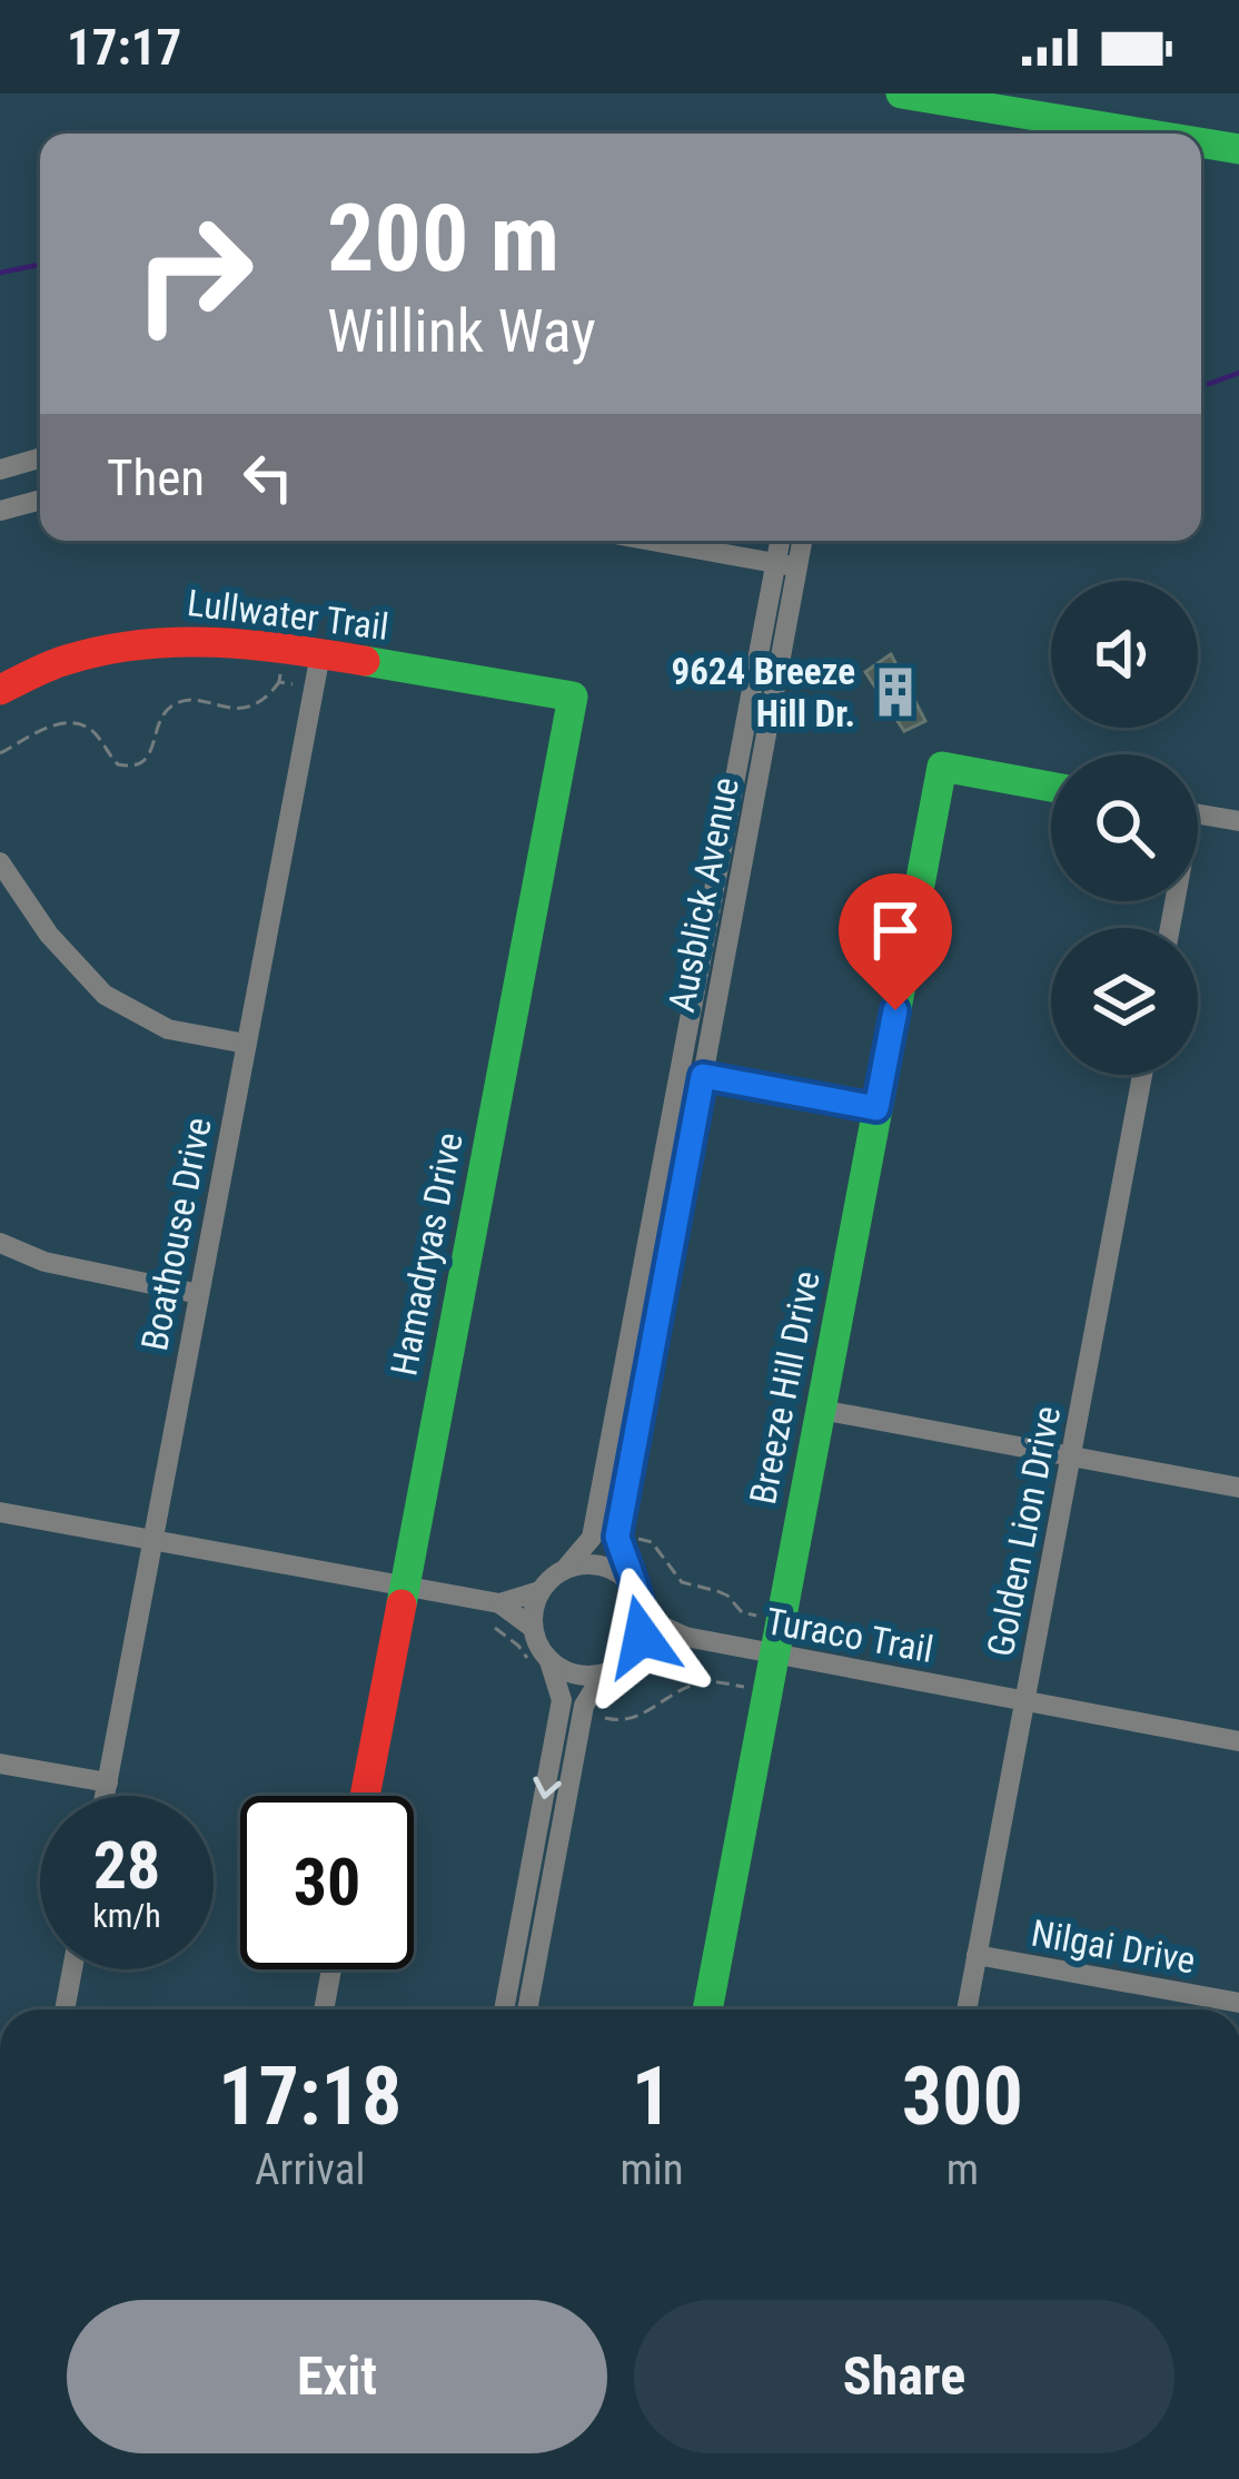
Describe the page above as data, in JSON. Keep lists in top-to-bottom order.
{
  "streets": {
    "street": [
      "Lullwater Trail",
      "Ausblick Avenue",
      "Boathouse Drive",
      "Hamadryas Drive",
      "Breeze Hill Drive",
      "Golden Lion Drive",
      "Turaco Trail",
      "Nilgai Drive"
    ]
  },
  "crossings": [
    ["Lullwater Trail", "Boathouse Drive"],
    ["Lullwater Trail", "Hamadryas Drive"],
    ["Ausblick Avenue", "Turaco Trail"],
    ["Breeze Hill Drive", "Turaco Trail"],
    ["Golden Lion Drive", "Turaco Trail"],
    ["Golden Lion Drive", "Nilgai Drive"]
  ],
  "places": {
    "building": ["9624 Breeze Hill Dr."]
  },
  "page": {
    "status": "17:17",
    "turn": ["200 m", "Willink Way"],
    "then": "Then",
    "speed": "28 km/h",
    "limit": "30",
    "eta": [
      "17:18",
      "Arrival",
      "1",
      "min",
      "300",
      "m"
    ],
    "buttons": ["Exit", "Share"]
  }
}
